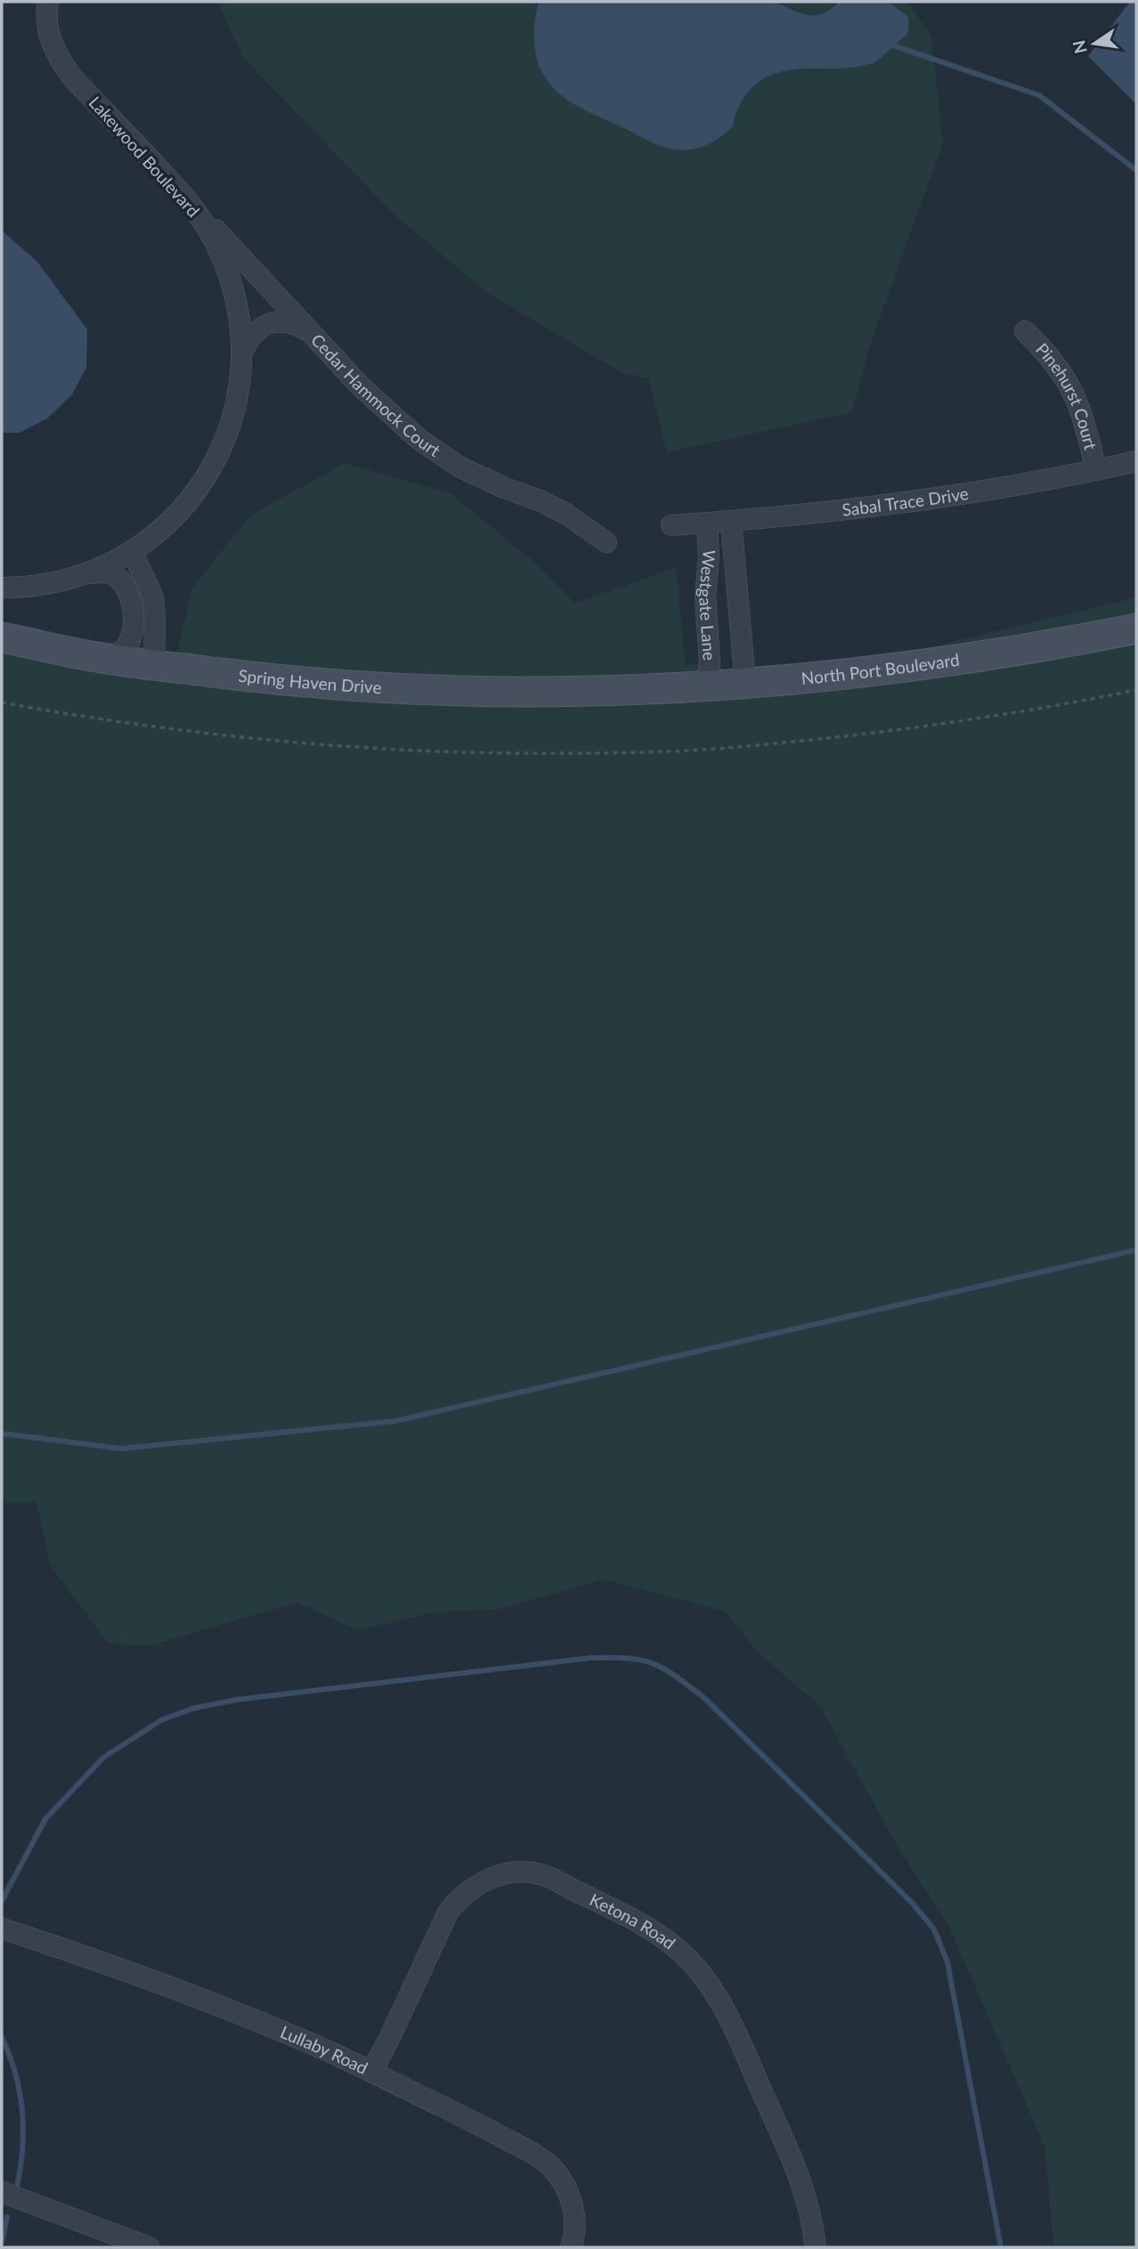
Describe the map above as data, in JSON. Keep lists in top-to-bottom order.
{
  "streets": {
    "street": [
      "Lakewood Boulevard",
      "Cedar Hammock Court",
      "Pinehurst Court",
      "Sabal Trace Drive",
      "Westgate Lane",
      "North Port Boulevard",
      "Spring Haven Drive",
      "Ketona Road",
      "Lullaby Road"
    ]
  },
  "crossings": [
    ["Lakewood Boulevard", "Cedar Hammock Court"],
    ["Pinehurst Court", "Sabal Trace Drive"],
    ["Sabal Trace Drive", "Westgate Lane"],
    ["Westgate Lane", "North Port Boulevard"],
    ["North Port Boulevard", "Spring Haven Drive"],
    ["Ketona Road", "Lullaby Road"]
  ],
  "north": "left"
}
